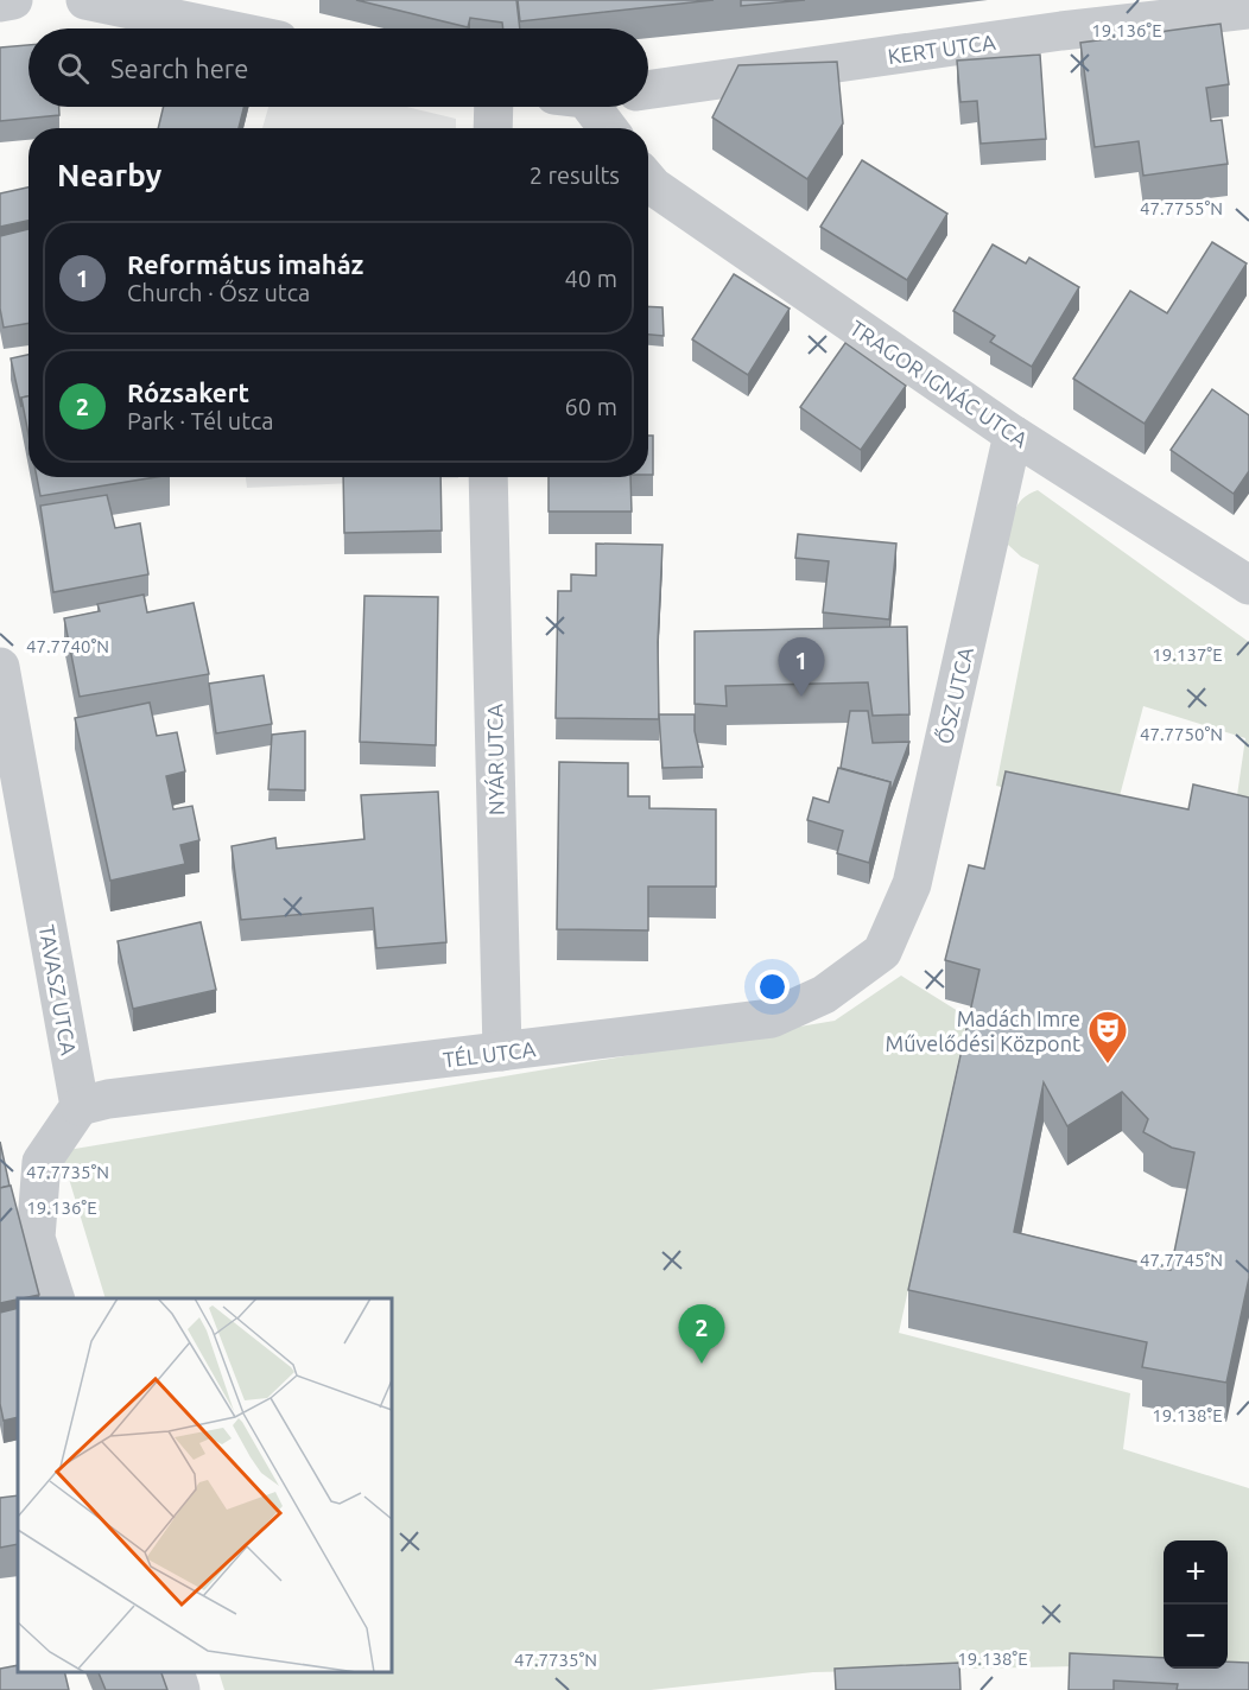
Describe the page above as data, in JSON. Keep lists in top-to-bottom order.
{
  "streets": {
    "street": [
      "KERT UTCA",
      "TRAGOR IGNÁC UTCA",
      "ŐSZ UTCA",
      "NYÁR UTCA",
      "TAVASZ UTCA",
      "TÉL UTCA"
    ]
  },
  "crossings": [
    ["TRAGOR IGNÁC UTCA", "ŐSZ UTCA"],
    ["ŐSZ UTCA", "TÉL UTCA"],
    ["NYÁR UTCA", "TÉL UTCA"],
    ["TAVASZ UTCA", "TÉL UTCA"]
  ],
  "places": {
    "theatre": ["Madách Imre Művelődési Központ"]
  },
  "page": {
    "search": "Search here",
    "heading": ["Nearby", "2 results"],
    "list": [
      {
        "mark": "1",
        "name": "Református imaház",
        "note": "Church · Ősz utca",
        "value": "40 m"
      },
      {
        "mark": "2",
        "name": "Rózsakert",
        "note": "Park · Tél utca",
        "value": "60 m"
      }
    ],
    "pins": ["1", "2"],
    "map_buttons": ["+", "−"]
  },
  "coordinates": [
    "19.136°E",
    "47.7755°N",
    "47.7740°N",
    "19.137°E",
    "47.7750°N",
    "47.7735°N",
    "47.7745°N",
    "19.138°E"
  ]
}
